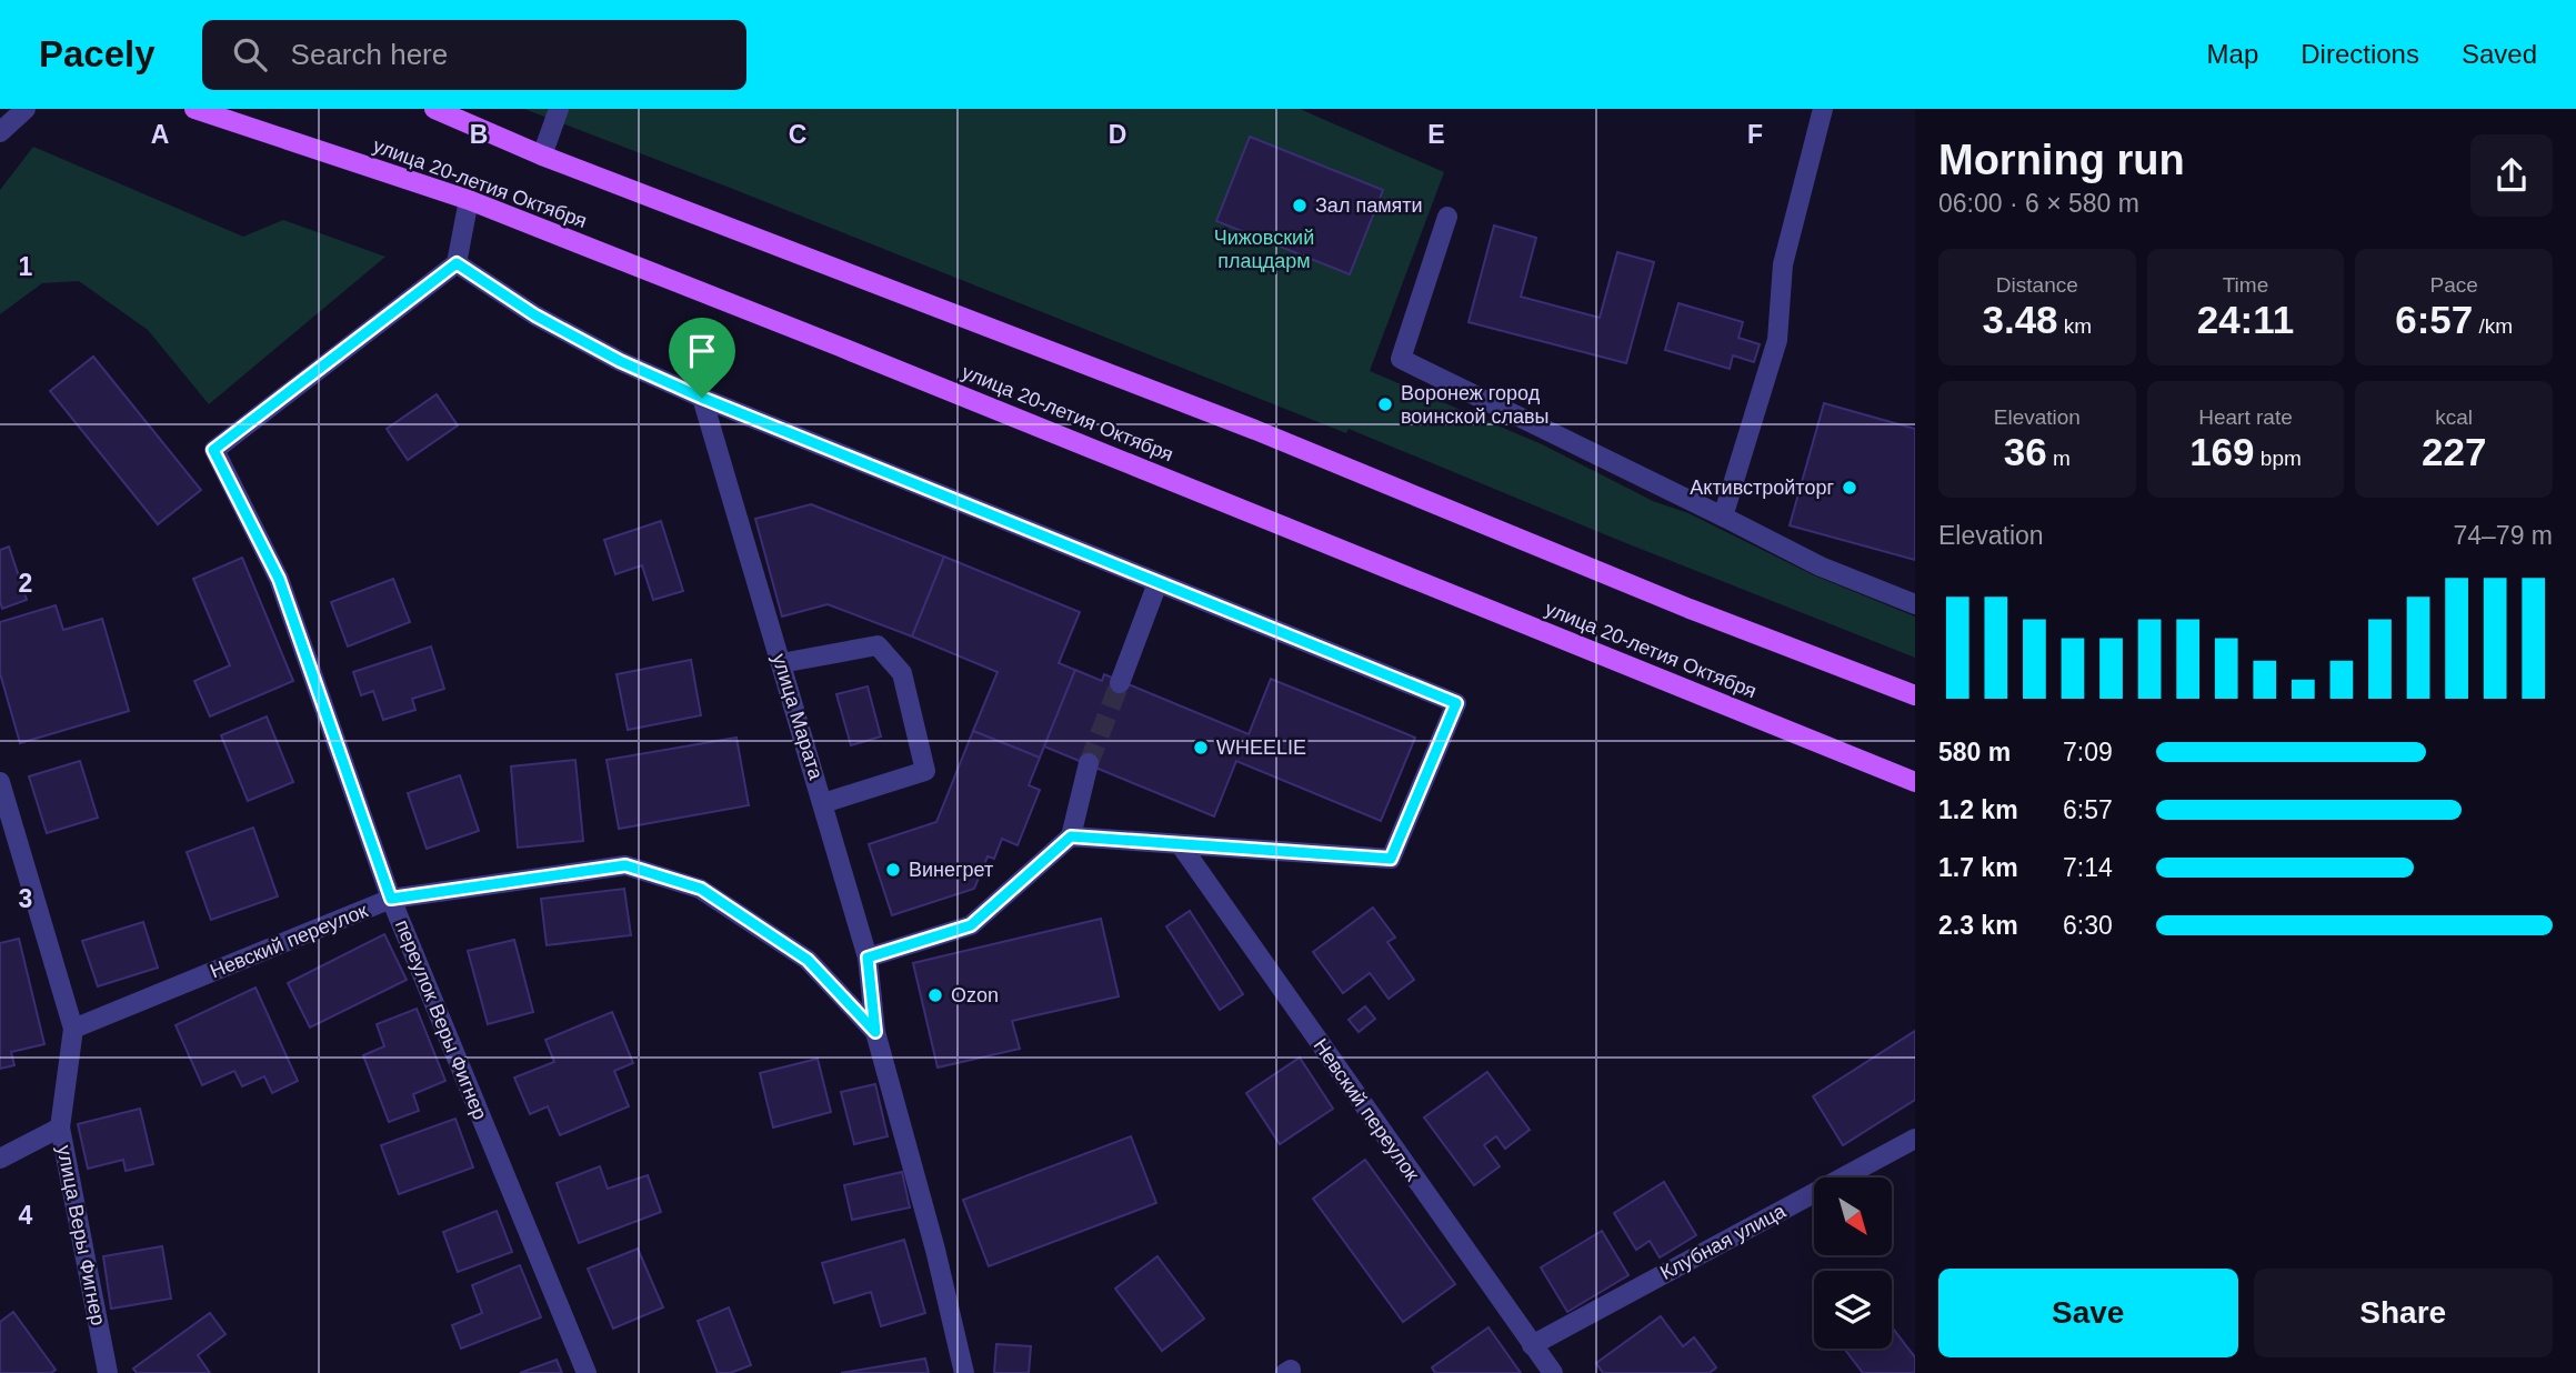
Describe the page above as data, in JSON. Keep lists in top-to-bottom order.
{
  "streets": {
    "main road": ["улица 20-летия Октября"],
    "street": [
      "улица Марата",
      "Невский переулок",
      "переулок Веры Фигнер",
      "улица Веры Фигнер",
      "Клубная улица"
    ]
  },
  "crossings": [
    ["улица Марата", "Невский переулок"],
    ["Невский переулок", "переулок Веры Фигнер"],
    ["Невский переулок", "улица Веры Фигнер"],
    ["Невский переулок", "Клубная улица"]
  ],
  "parks": ["Чижовский плацдарм"],
  "places": [
    "Зал памяти",
    "Воронеж город воинской славы",
    "Активстройторг",
    "WHEELIE",
    "Винегрет",
    "Ozon"
  ],
  "north": "bottom right",
  "page": {
    "header": "Pacely",
    "search": "Search here",
    "nav": ["Map", "Directions", "Saved"],
    "heading": ["Morning run", "06:00 · 6 × 580 m"],
    "stats": [
      ["Distance", "3.48 km"],
      ["Time", "24:11"],
      ["Pace", "6:57 /km"],
      ["Elevation", "36 m"],
      ["Heart rate", "169 bpm"],
      ["kcal", "227"]
    ],
    "chart": ["Elevation", "74–79 m"],
    "list": [
      {
        "name": "580 m",
        "note": "7:09"
      },
      {
        "name": "1.2 km",
        "note": "6:57"
      },
      {
        "name": "1.7 km",
        "note": "7:14"
      },
      {
        "name": "2.3 km",
        "note": "6:30"
      }
    ],
    "buttons": ["Save", "Share"]
  },
  "grid": {
    "columns": [
      "A",
      "B",
      "C",
      "D",
      "E",
      "F"
    ],
    "rows": [
      "1",
      "2",
      "3",
      "4"
    ]
  }
}
